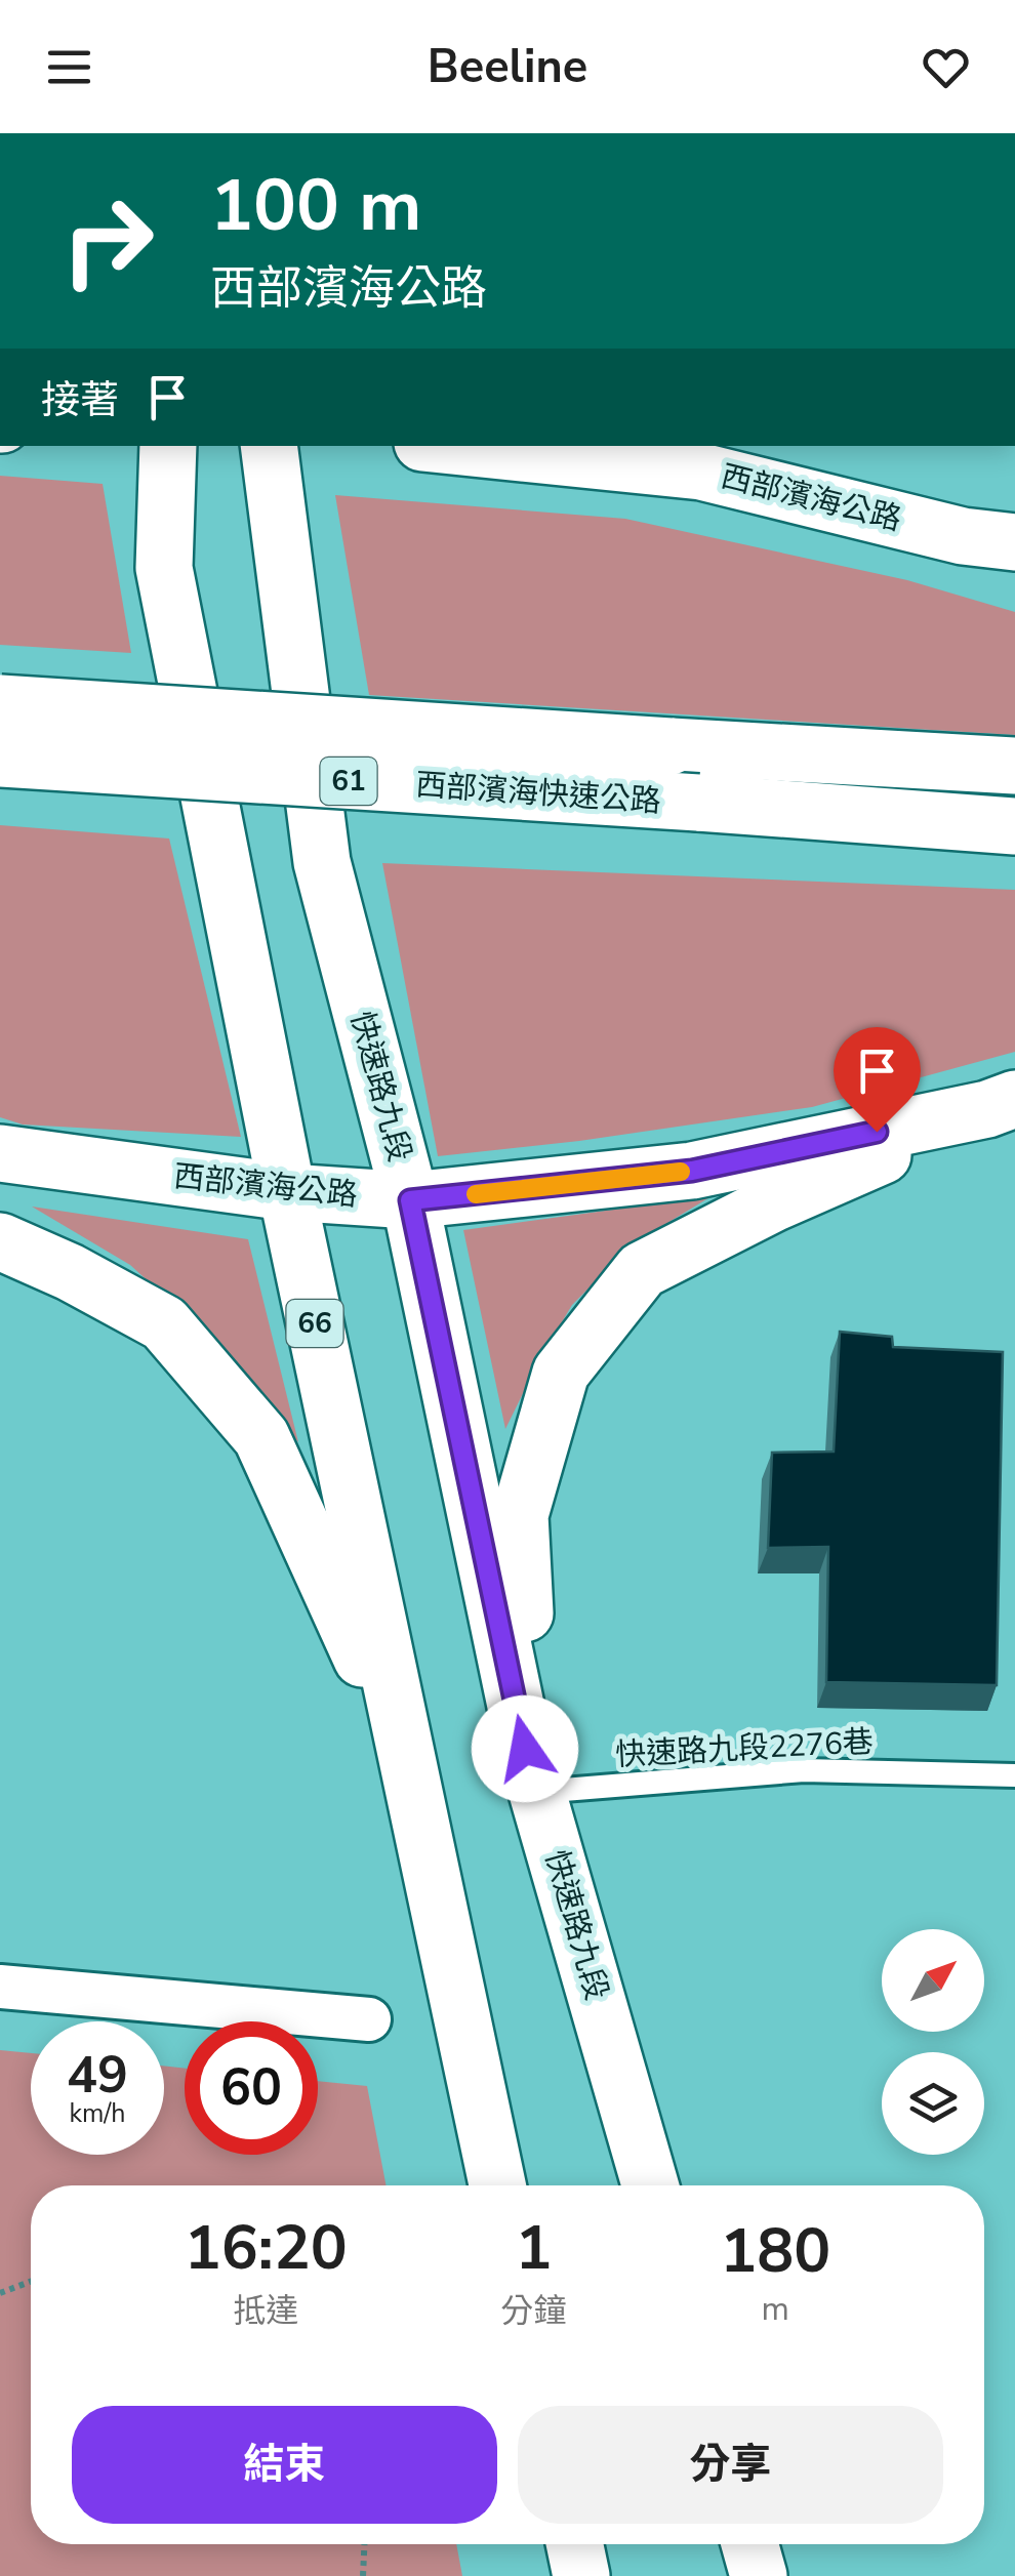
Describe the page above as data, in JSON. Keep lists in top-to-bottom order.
{
  "streets": {
    "main road": [
      "西部濱海公路",
      "61",
      "西部濱海快速公路",
      "快速路九段",
      "66"
    ],
    "lane": ["快速路九段2276巷"]
  },
  "crossings": [
    ["西部濱海公路", "快速路九段"],
    ["西部濱海公路", "66"],
    ["快速路九段", "快速路九段2276巷"]
  ],
  "north": "top right",
  "page": {
    "header": "Beeline",
    "turn": ["100 m", "西部濱海公路"],
    "then": "接著",
    "speed": "49 km/h",
    "limit": "60",
    "eta": [
      "16:20",
      "抵達",
      "1",
      "分鐘",
      "180",
      "m"
    ],
    "buttons": ["結束", "分享"]
  }
}
